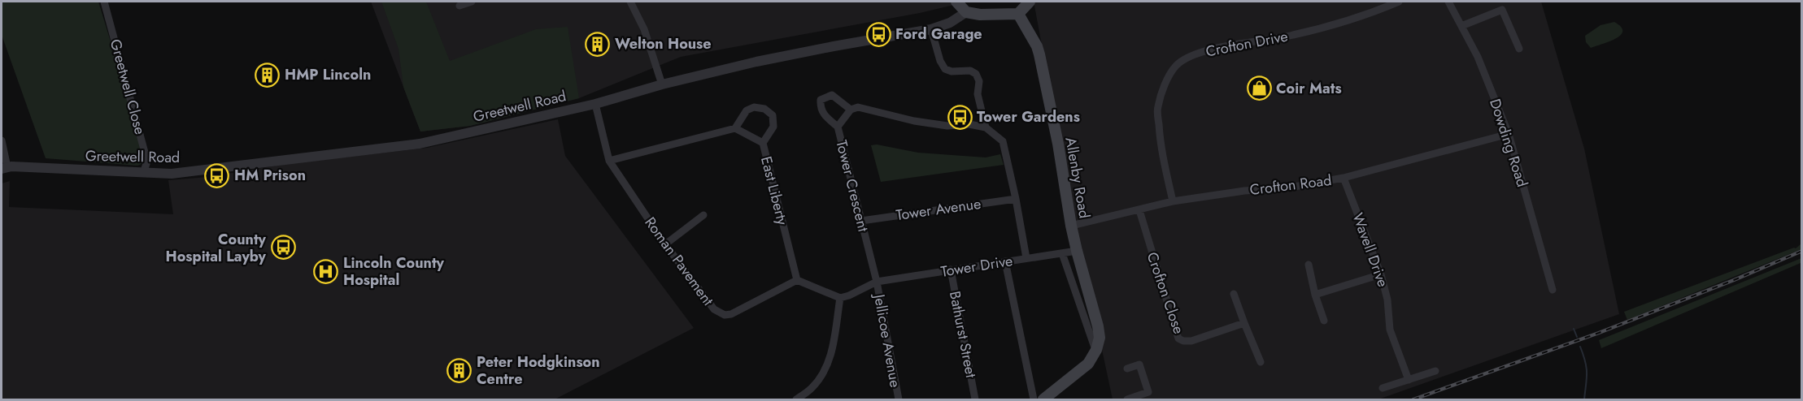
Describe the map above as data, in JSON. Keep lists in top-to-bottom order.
{
  "streets": {
    "main road": ["Allenby Road"],
    "street": [
      "Crofton Drive",
      "Greetwell Close",
      "Greetwell Road",
      "Dowding Road",
      "Crofton Road",
      "Tower Crescent",
      "East Liberty",
      "Tower Avenue",
      "Wavell Drive",
      "Roman Pavement",
      "Tower Drive",
      "Crofton Close",
      "Bathurst Street",
      "Jellicoe Avenue"
    ]
  },
  "crossings": [
    ["Crofton Drive", "Crofton Road"],
    ["Greetwell Close", "Greetwell Road"],
    ["Greetwell Road", "Roman Pavement"],
    ["Dowding Road", "Crofton Road"],
    ["Allenby Road", "Crofton Road"],
    ["Allenby Road", "Tower Drive"],
    ["Crofton Road", "Wavell Drive"],
    ["Crofton Road", "Crofton Close"],
    ["Tower Crescent", "Tower Avenue"],
    ["Tower Crescent", "Tower Drive"],
    ["Tower Crescent", "Jellicoe Avenue"],
    ["East Liberty", "Roman Pavement"],
    ["Tower Drive", "Bathurst Street"],
    ["Tower Drive", "Jellicoe Avenue"]
  ],
  "places": {
    "bus stop": [
      "Ford Garage",
      "Tower Gardens",
      "HM Prison",
      "County Hospital Layby"
    ],
    "building": ["Welton House", "HMP Lincoln", "Peter Hodgkinson Centre"],
    "shop": ["Coir Mats"],
    "hospital": ["Lincoln County Hospital"]
  }
}
